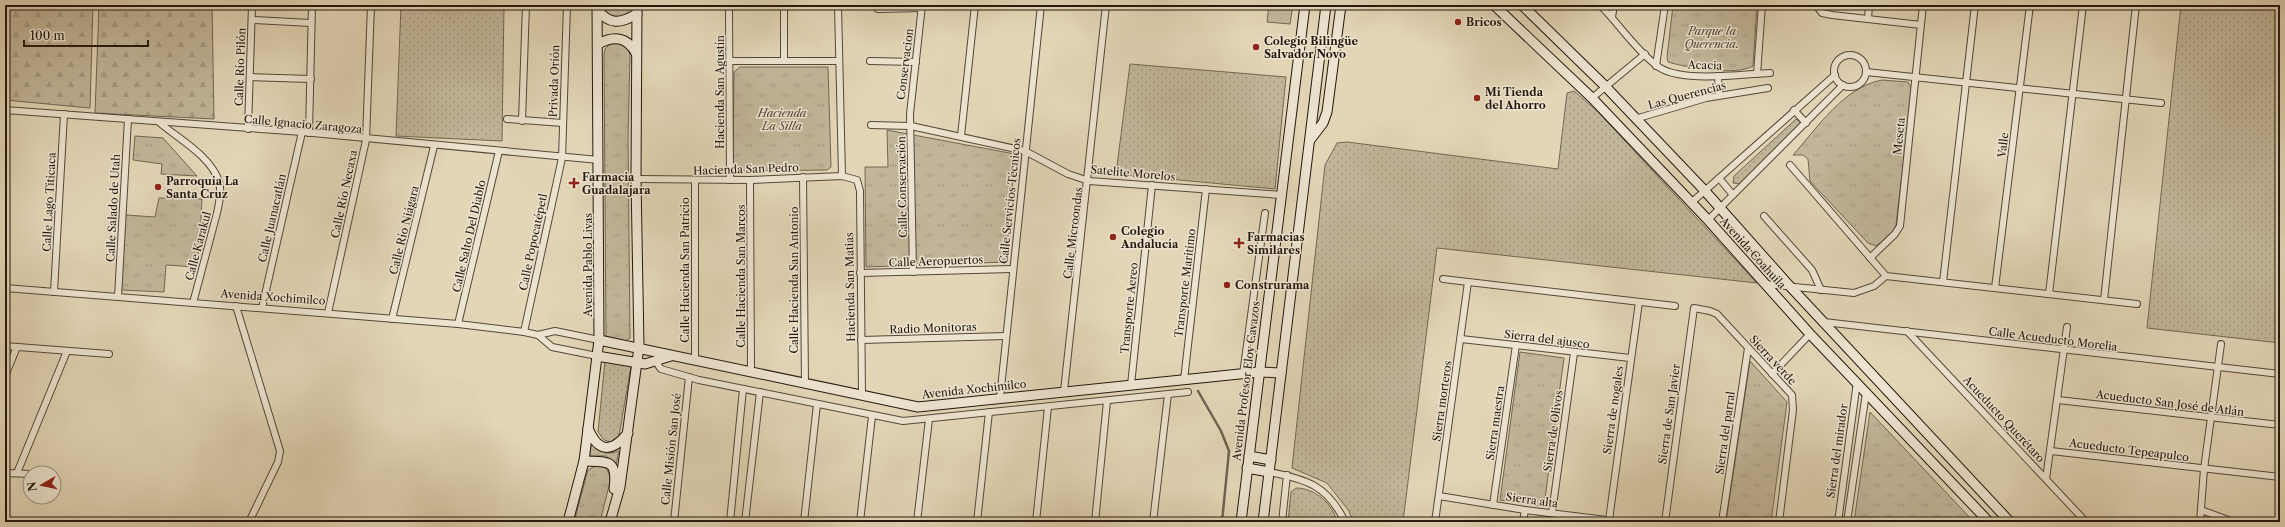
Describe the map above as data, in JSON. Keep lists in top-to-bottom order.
{
  "streets": {
    "main road": [
      "Avenida Coahuila",
      "Avenida Pablo Livas",
      "Avenida Xochimilco",
      "Avenida Profesor Eloy Cavazos"
    ],
    "street": [
      "Conservacion",
      "Acacia",
      "Calle Río Pilón",
      "Privada Orión",
      "Hacienda San Agustín",
      "Las Querencias",
      "Calle Ignacio Zaragoza",
      "Meseta",
      "Valle",
      "Hacienda San Pedro",
      "Satelite Morelos",
      "Calle Conservación",
      "Calle Río Necaxa",
      "Calle Servicios Técnicos",
      "Calle Lago Titicaca",
      "Calle Salado de Utah",
      "Calle Juanacatlán",
      "Calle Río Niágara",
      "Calle Microondas",
      "Calle Salto Del Diablo",
      "Calle Popocatépetl",
      "Calle Karakul",
      "Calle Aeropuertos",
      "Calle Hacienda San Patricio",
      "Calle Hacienda San Marcos",
      "Calle Hacienda San Antonio",
      "Transporte Maritimo",
      "Hacienda San Matias",
      "Transporte Aereo",
      "Radio Monitoras",
      "Sierra del ajusco",
      "Calle Acueducto Morelia",
      "Sierra verde",
      "Sierra morteros",
      "Acueducto San José de Atlán",
      "Sierra de nogales",
      "Sierra de San Javier",
      "Acueducto Querétaro",
      "Sierra maestra",
      "Sierra de Olivos",
      "Sierra del parral",
      "Calle Misión San José",
      "Acueducto Tepeapulco",
      "Sierra del mirador",
      "Sierra alta"
    ]
  },
  "crossings": [
    ["Conservacion", "Satelite Morelos"],
    ["Conservacion", "Calle Conservación"],
    ["Calle Río Pilón", "Calle Ignacio Zaragoza"],
    ["Privada Orión", "Calle Ignacio Zaragoza"],
    ["Privada Orión", "Calle Popocatépetl"],
    ["Hacienda San Agustín", "Hacienda San Pedro"],
    ["Las Querencias", "Avenida Coahuila"],
    ["Calle Ignacio Zaragoza", "Calle Río Necaxa"],
    ["Calle Ignacio Zaragoza", "Calle Lago Titicaca"],
    ["Calle Ignacio Zaragoza", "Calle Salado de Utah"],
    ["Calle Ignacio Zaragoza", "Calle Juanacatlán"],
    ["Calle Ignacio Zaragoza", "Calle Río Niágara"],
    ["Calle Ignacio Zaragoza", "Calle Salto Del Diablo"],
    ["Calle Ignacio Zaragoza", "Calle Popocatépetl"],
    ["Calle Ignacio Zaragoza", "Calle Karakul"],
    ["Calle Ignacio Zaragoza", "Avenida Pablo Livas"],
    ["Hacienda San Pedro", "Calle Hacienda San Patricio"],
    ["Hacienda San Pedro", "Calle Hacienda San Marcos"],
    ["Hacienda San Pedro", "Calle Hacienda San Antonio"],
    ["Hacienda San Pedro", "Hacienda San Matias"],
    ["Satelite Morelos", "Calle Conservación"],
    ["Satelite Morelos", "Calle Servicios Técnicos"],
    ["Satelite Morelos", "Calle Microondas"],
    ["Satelite Morelos", "Transporte Maritimo"],
    ["Satelite Morelos", "Transporte Aereo"],
    ["Satelite Morelos", "Avenida Profesor Eloy Cavazos"],
    ["Calle Conservación", "Calle Aeropuertos"],
    ["Calle Río Necaxa", "Avenida Xochimilco"],
    ["Calle Servicios Técnicos", "Calle Aeropuertos"],
    ["Calle Servicios Técnicos", "Avenida Xochimilco"],
    ["Calle Servicios Técnicos", "Radio Monitoras"],
    ["Calle Lago Titicaca", "Avenida Xochimilco"],
    ["Calle Salado de Utah", "Avenida Xochimilco"],
    ["Calle Juanacatlán", "Avenida Xochimilco"],
    ["Calle Río Niágara", "Avenida Xochimilco"],
    ["Calle Microondas", "Avenida Xochimilco"],
    ["Calle Salto Del Diablo", "Avenida Xochimilco"],
    ["Calle Popocatépetl", "Avenida Xochimilco"],
    ["Calle Karakul", "Avenida Xochimilco"],
    ["Avenida Coahuila", "Calle Acueducto Morelia"],
    ["Avenida Coahuila", "Sierra del mirador"],
    ["Calle Aeropuertos", "Hacienda San Matias"],
    ["Avenida Pablo Livas", "Avenida Xochimilco"],
    ["Calle Hacienda San Patricio", "Avenida Xochimilco"],
    ["Calle Hacienda San Marcos", "Avenida Xochimilco"],
    ["Calle Hacienda San Antonio", "Avenida Xochimilco"],
    ["Transporte Maritimo", "Avenida Xochimilco"],
    ["Hacienda San Matias", "Avenida Xochimilco"],
    ["Hacienda San Matias", "Radio Monitoras"],
    ["Avenida Xochimilco", "Transporte Aereo"],
    ["Avenida Xochimilco", "Avenida Profesor Eloy Cavazos"],
    ["Sierra del ajusco", "Sierra morteros"],
    ["Sierra del ajusco", "Sierra de nogales"],
    ["Sierra del ajusco", "Sierra maestra"],
    ["Sierra del ajusco", "Sierra de Olivos"],
    ["Calle Acueducto Morelia", "Acueducto Querétaro"],
    ["Sierra verde", "Sierra de San Javier"],
    ["Sierra verde", "Sierra del parral"],
    ["Sierra morteros", "Sierra alta"],
    ["Sierra de nogales", "Sierra alta"],
    ["Sierra maestra", "Sierra alta"],
    ["Sierra de Olivos", "Sierra alta"]
  ],
  "parks": ["Parque la Querencia.", "Hacienda La Silla"],
  "places": {
    "other": [
      "Bricos",
      "Colegio Bilingüe Salvador Novo",
      "Mi Tienda del Ahorro",
      "Parroquia La Santa Cruz",
      "Colegio Andalucía",
      "Construrama"
    ],
    "health": ["Farmacia Guadalajara", "Farmacias Similares"]
  },
  "scale_bar": "100 m",
  "north": "left"
}
